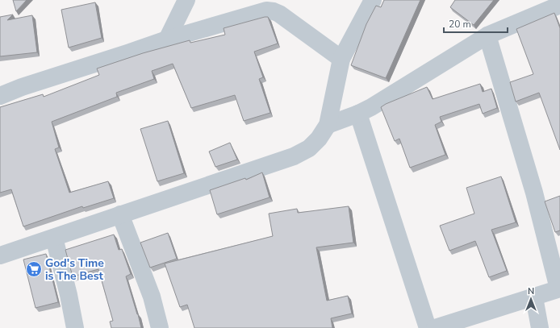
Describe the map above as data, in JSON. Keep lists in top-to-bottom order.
{
  "places": {
    "supermarket": ["God's Time is The Best"]
  },
  "scale_bar": "20 m",
  "north": "top"
}
